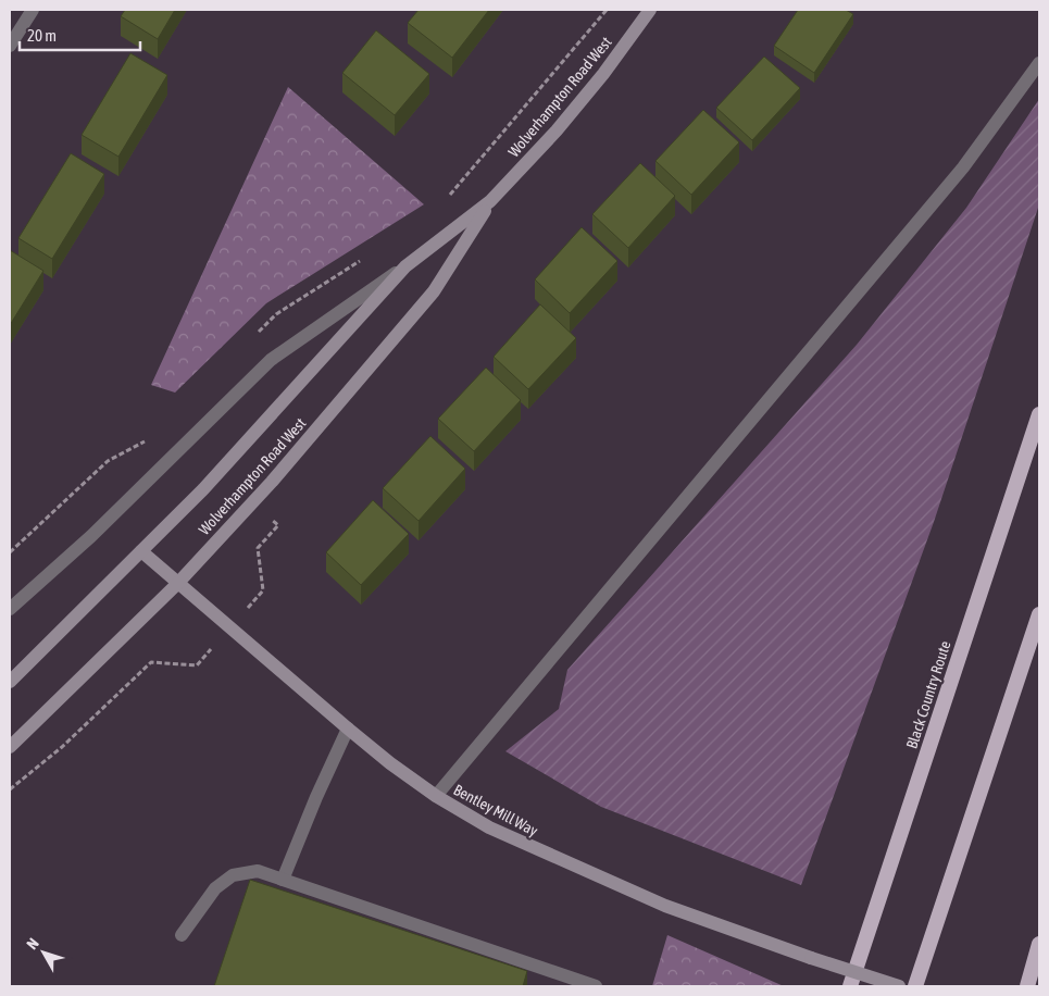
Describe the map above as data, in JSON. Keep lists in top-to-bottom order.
{
  "streets": {
    "highway": ["Black Country Route"],
    "main road": ["Wolverhampton Road West", "Bentley Mill Way"]
  },
  "crossings": [
    ["Wolverhampton Road West", "Bentley Mill Way"]
  ],
  "scale_bar": "20 m",
  "north": "top left"
}
